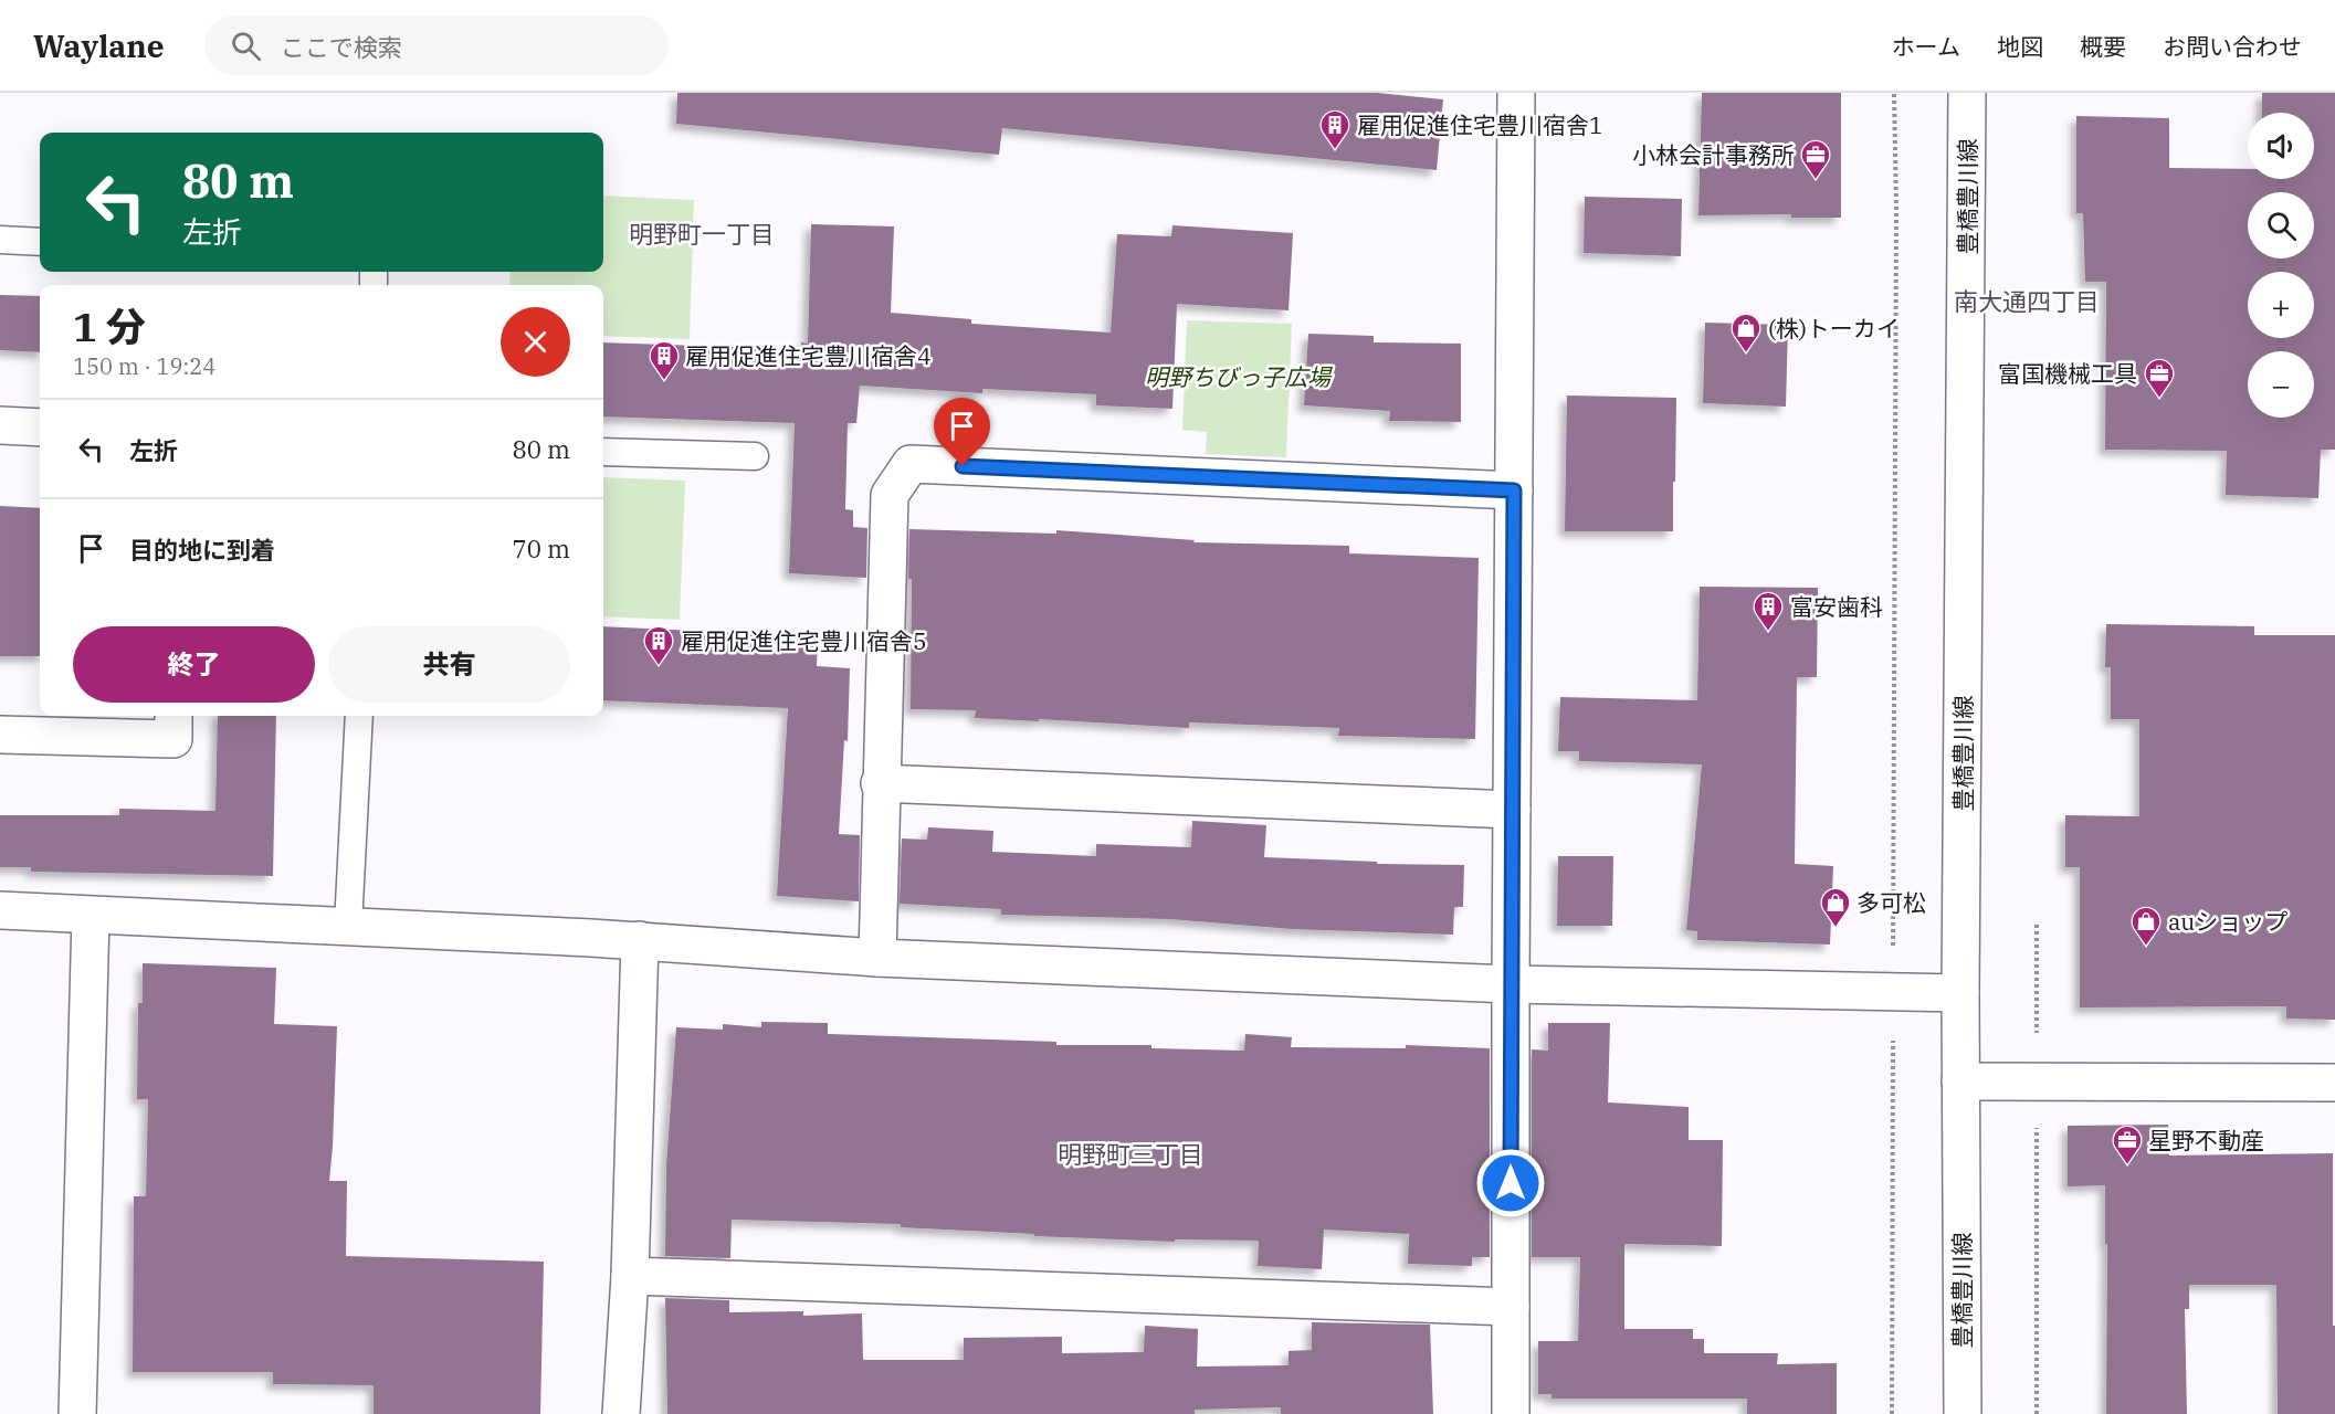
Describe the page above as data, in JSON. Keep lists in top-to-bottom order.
{
  "streets": {
    "street": ["豊橋豊川線"]
  },
  "districts": ["明野町一丁目", "南大通四丁目", "明野町三丁目"],
  "parks": ["明野ちびっ子広場"],
  "places": {
    "building": [
      "雇用促進住宅豊川宿舎1",
      "雇用促進住宅豊川宿舎4",
      "富安歯科",
      "雇用促進住宅豊川宿舎5"
    ],
    "office": ["小林会計事務所", "富国機械工具", "星野不動産"],
    "shop": ["(株)トーカイ", "多可松", "auショップ"]
  },
  "page": {
    "header": "Waylane",
    "search": "ここで検索",
    "nav": [
      "ホーム",
      "地図",
      "概要",
      "お問い合わせ"
    ],
    "map_buttons": ["+", "−"],
    "turn": ["80 m", "左折"],
    "heading": ["1 分", "150 m · 19:24"],
    "list": [
      {
        "name": "左折",
        "value": "80 m"
      },
      {
        "name": "目的地に到着",
        "value": "70 m"
      }
    ],
    "buttons": ["終了", "共有"]
  }
}
